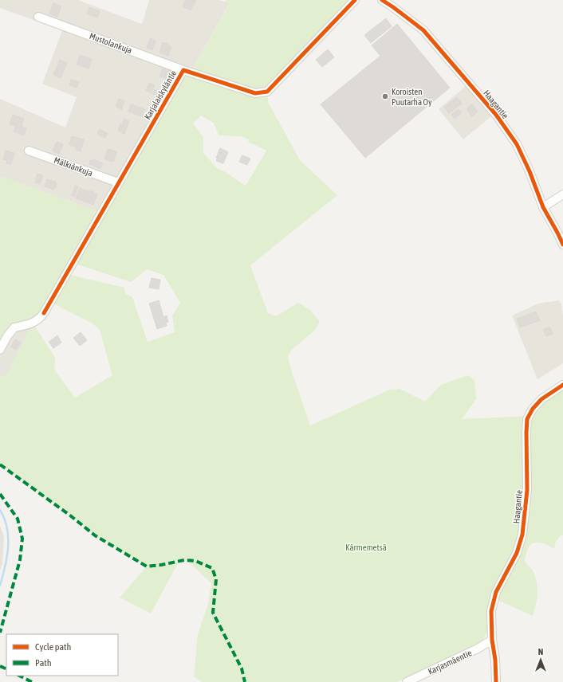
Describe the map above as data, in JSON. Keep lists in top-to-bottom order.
{
  "streets": {
    "street": [
      "Mustolankuja",
      "Karjalaiskyläntie",
      "Haagantie",
      "Mälkiänkuja",
      "Karjasmäentie"
    ]
  },
  "crossings": [
    ["Mustolankuja", "Karjalaiskyläntie"],
    ["Karjalaiskyläntie", "Mälkiänkuja"],
    ["Haagantie", "Karjasmäentie"]
  ],
  "parks": ["Kärmemetsä"],
  "places": ["Koroisten Puutarha Oy"],
  "legend": ["Cycle path", "Path"],
  "north": "top"
}
